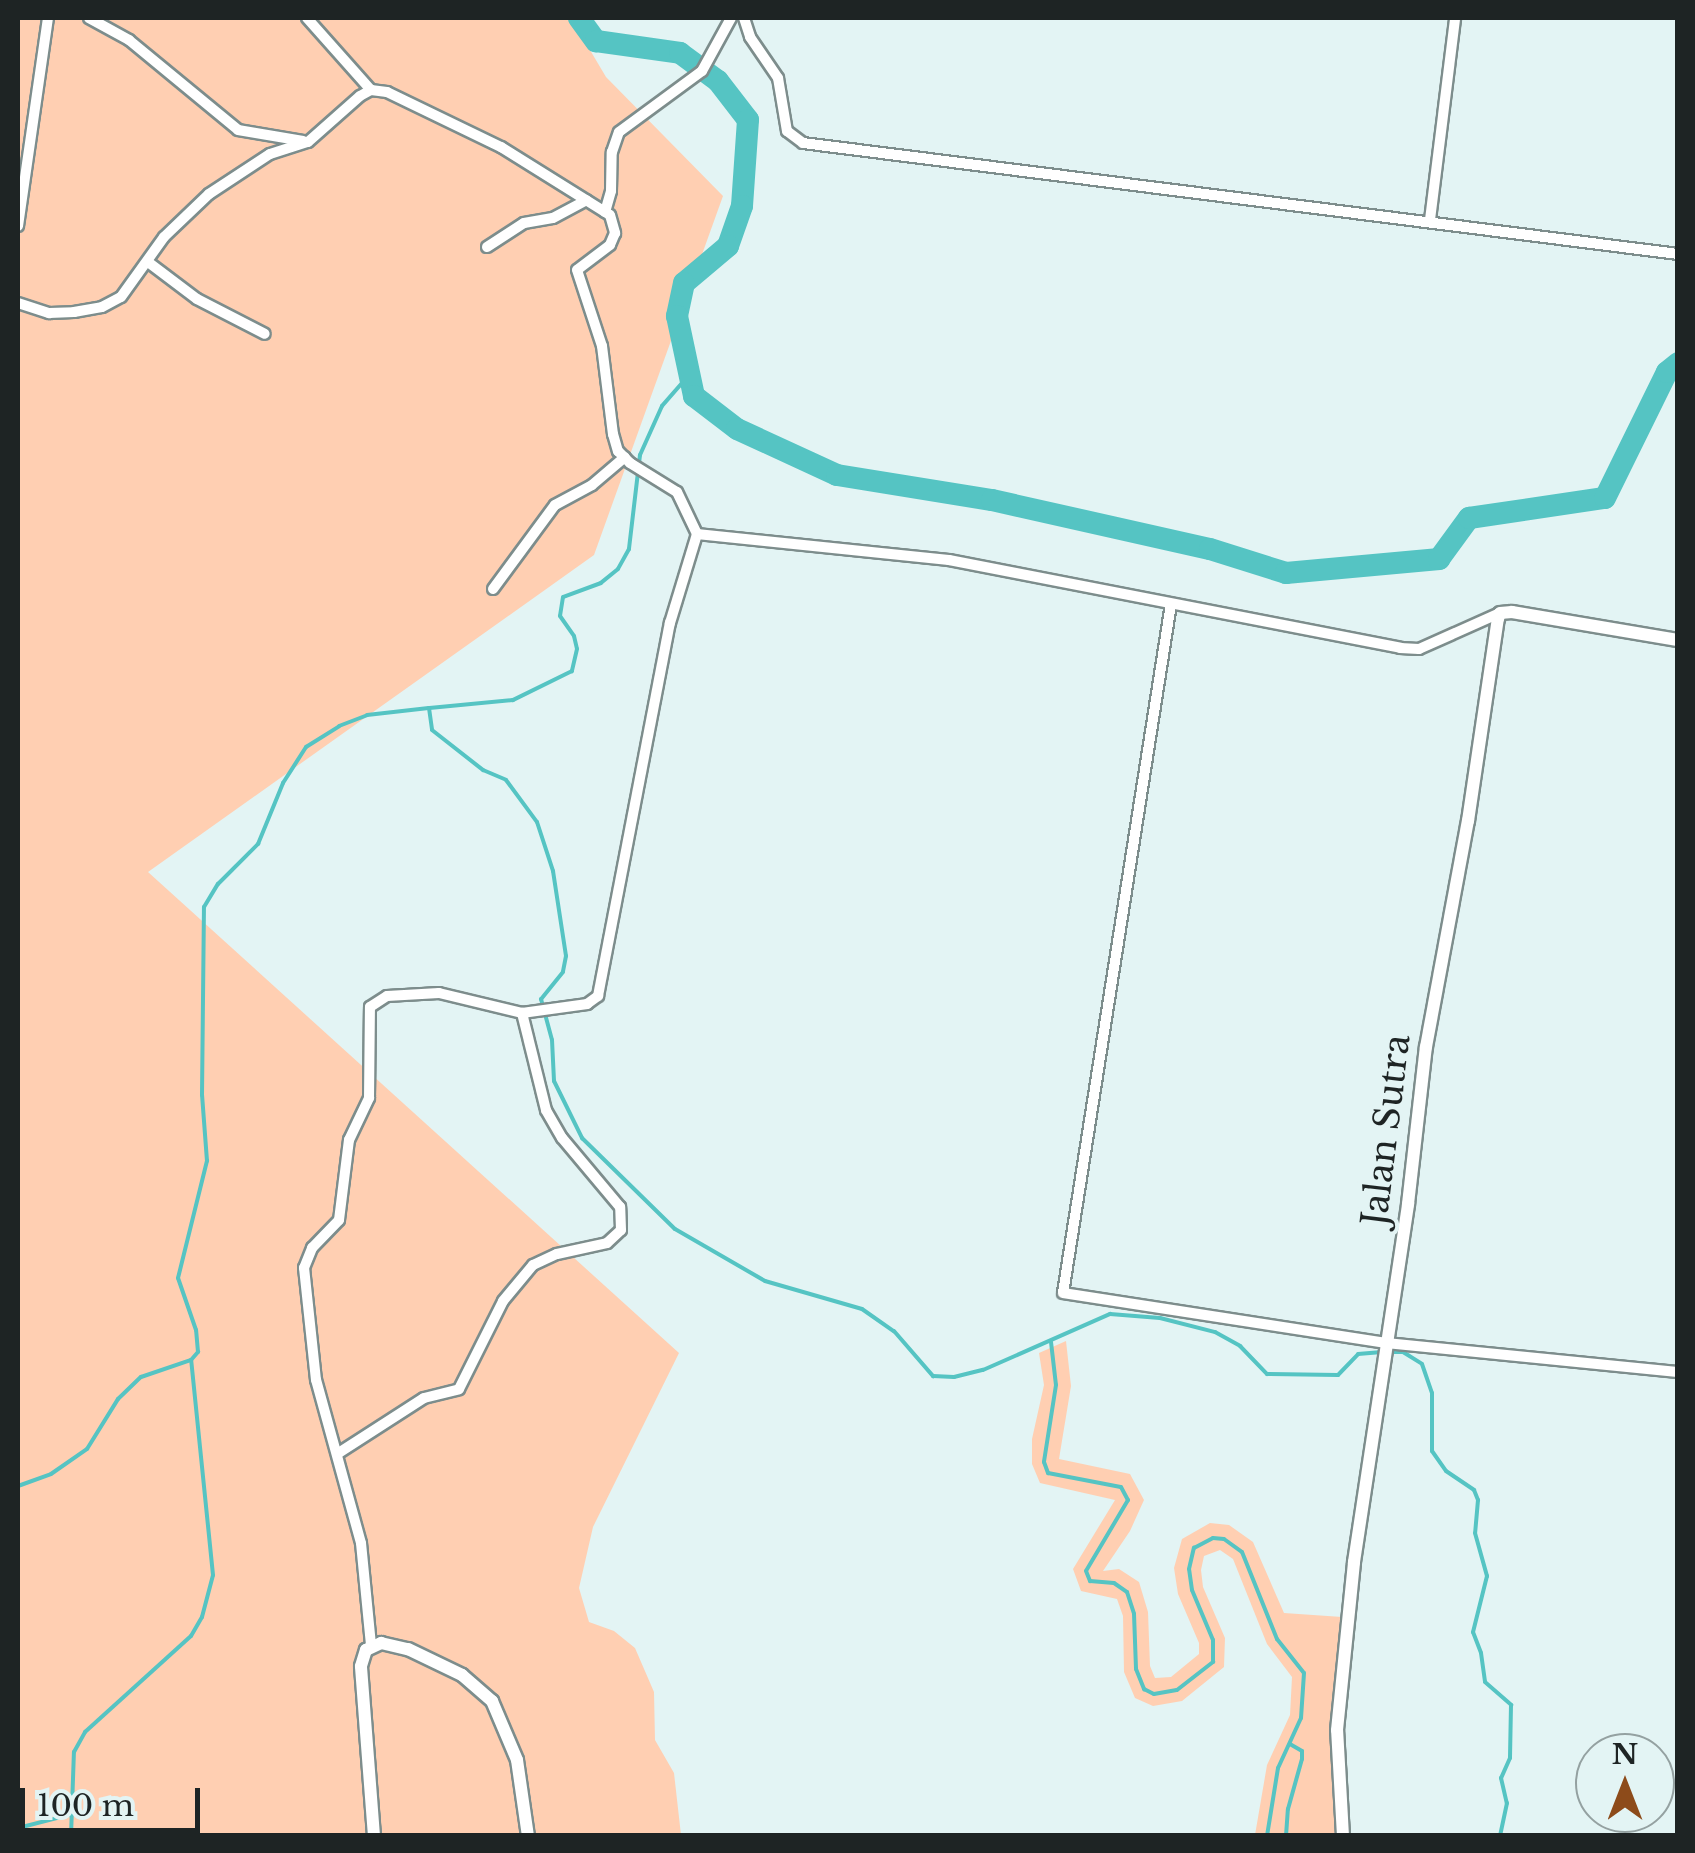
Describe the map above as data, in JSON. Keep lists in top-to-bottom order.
{
  "streets": {
    "street": ["Jalan Sutra"]
  },
  "scale_bar": "100 m",
  "north": "top"
}
